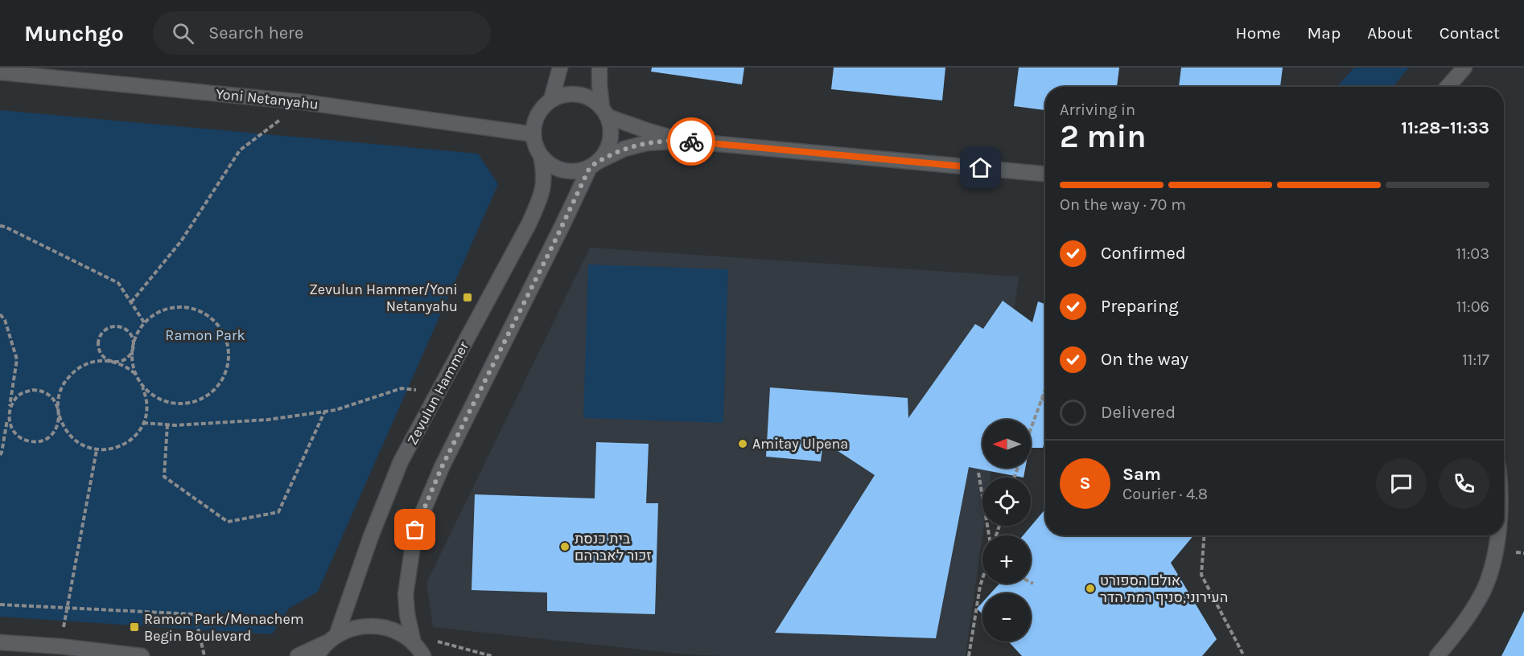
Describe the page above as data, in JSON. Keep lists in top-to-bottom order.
{
  "streets": {
    "street": ["Yoni Netanyahu", "Zevulun Hammer"]
  },
  "crossings": [
    ["Yoni Netanyahu", "Zevulun Hammer"]
  ],
  "parks": ["Ramon Park"],
  "places": {
    "transit": ["Zevulun Hammer/Yoni Netanyahu", "Ramon Park/Menachem Begin Boulevard"],
    "other": ["Amitay Ulpena", "בית כנסת זכור לאברהם", "אולם הספורט העירוני,סניף רמת הדר"]
  },
  "north": "left",
  "page": {
    "header": "Munchgo",
    "search": "Search here",
    "nav": [
      "Home",
      "Map",
      "About",
      "Contact"
    ],
    "heading": ["2 min", "Arriving in", "11:28–11:33"],
    "panel": ["Sam", "Courier · 4.8"],
    "bar": "On the way · 70 m",
    "list": [
      ["Confirmed", "11:03"],
      ["Preparing", "11:06"],
      ["On the way", "11:17"],
      "Delivered"
    ],
    "map_buttons": ["+", "−"],
    "round": "S"
  }
}
